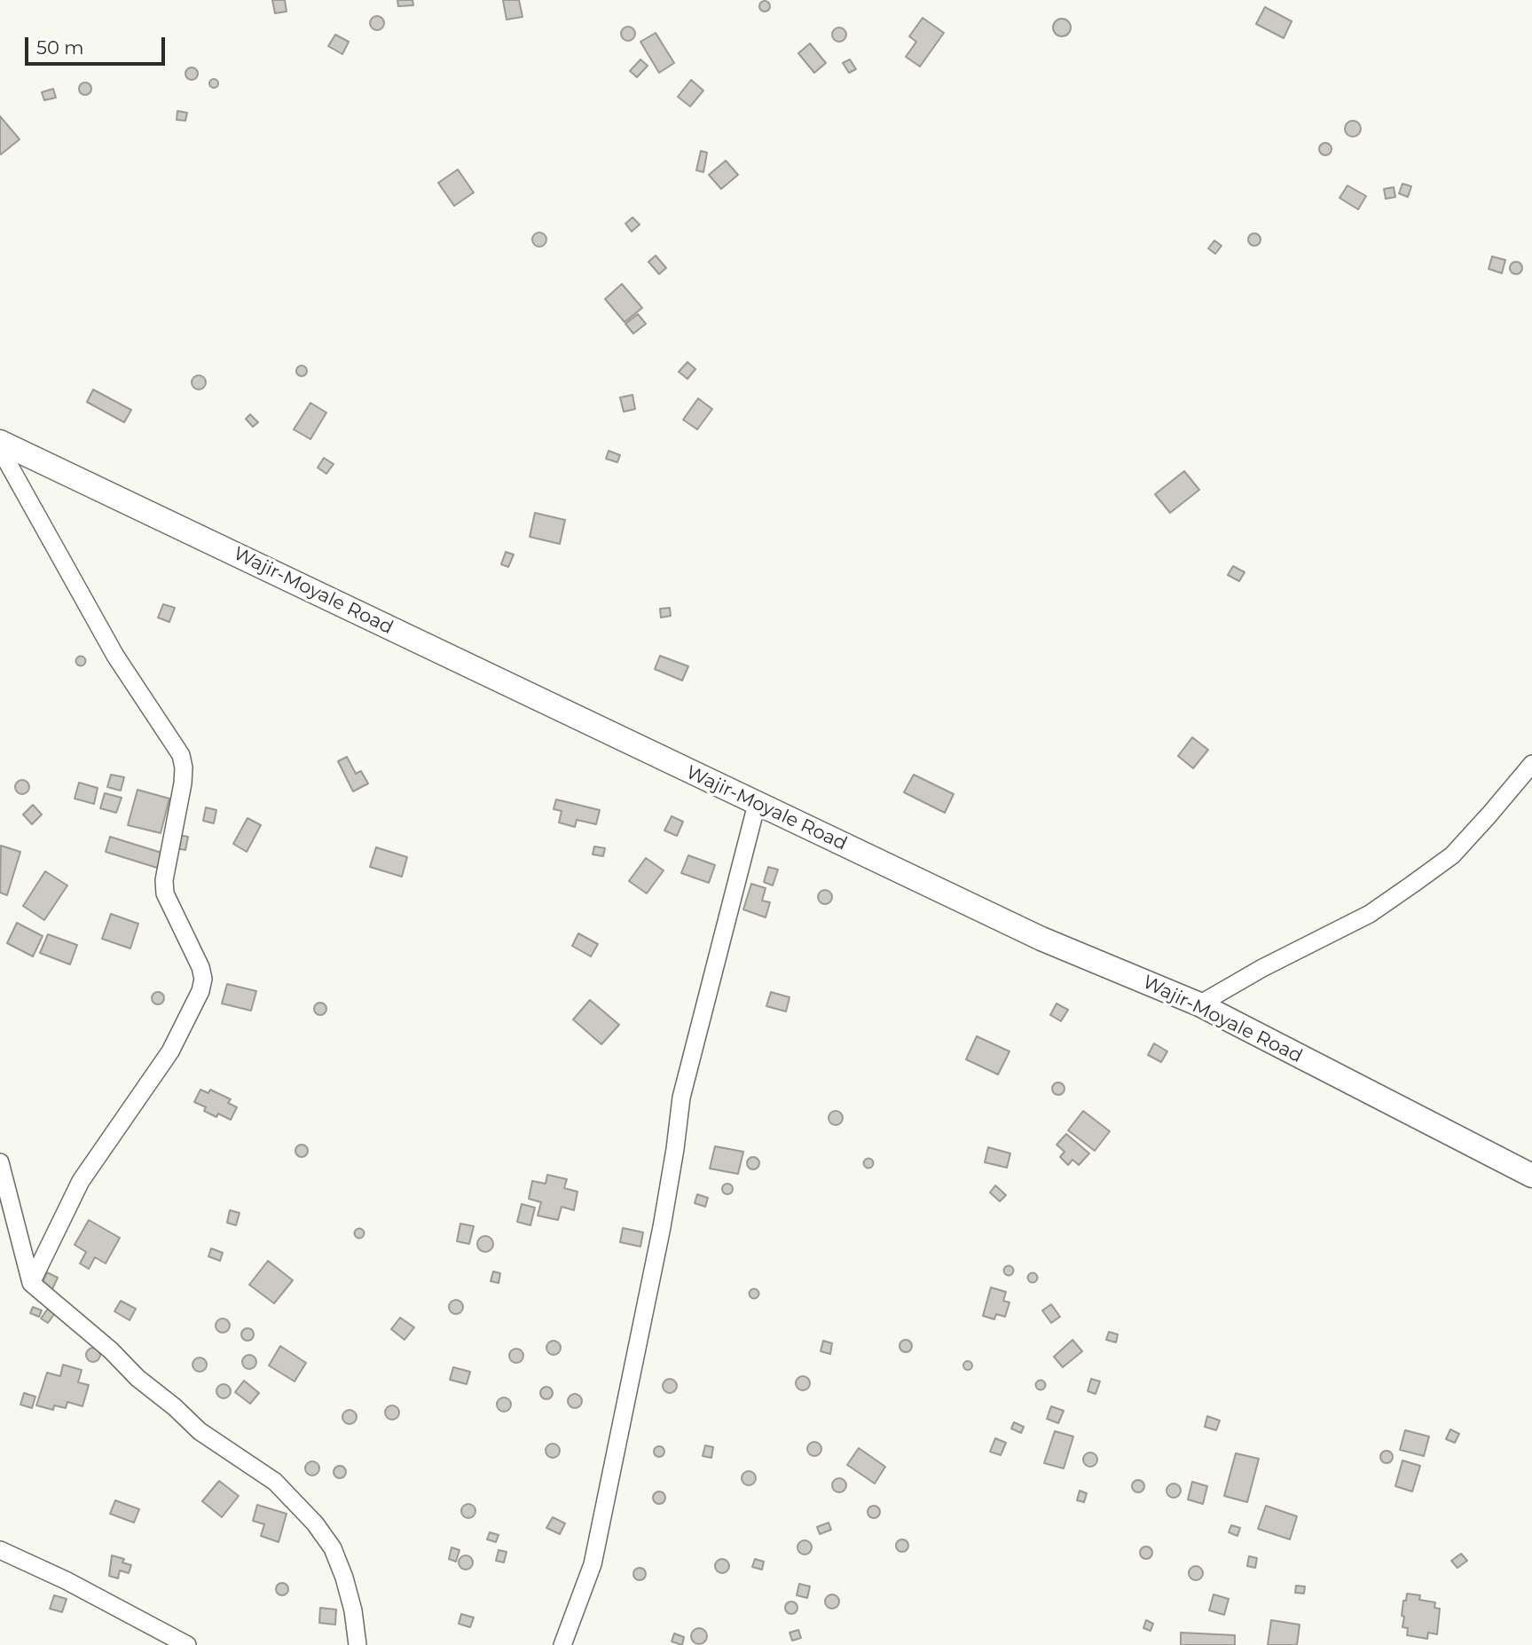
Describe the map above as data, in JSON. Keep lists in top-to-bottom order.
{
  "streets": {
    "main road": ["Wajir-Moyale Road"]
  },
  "scale_bar": "50 m"
}
